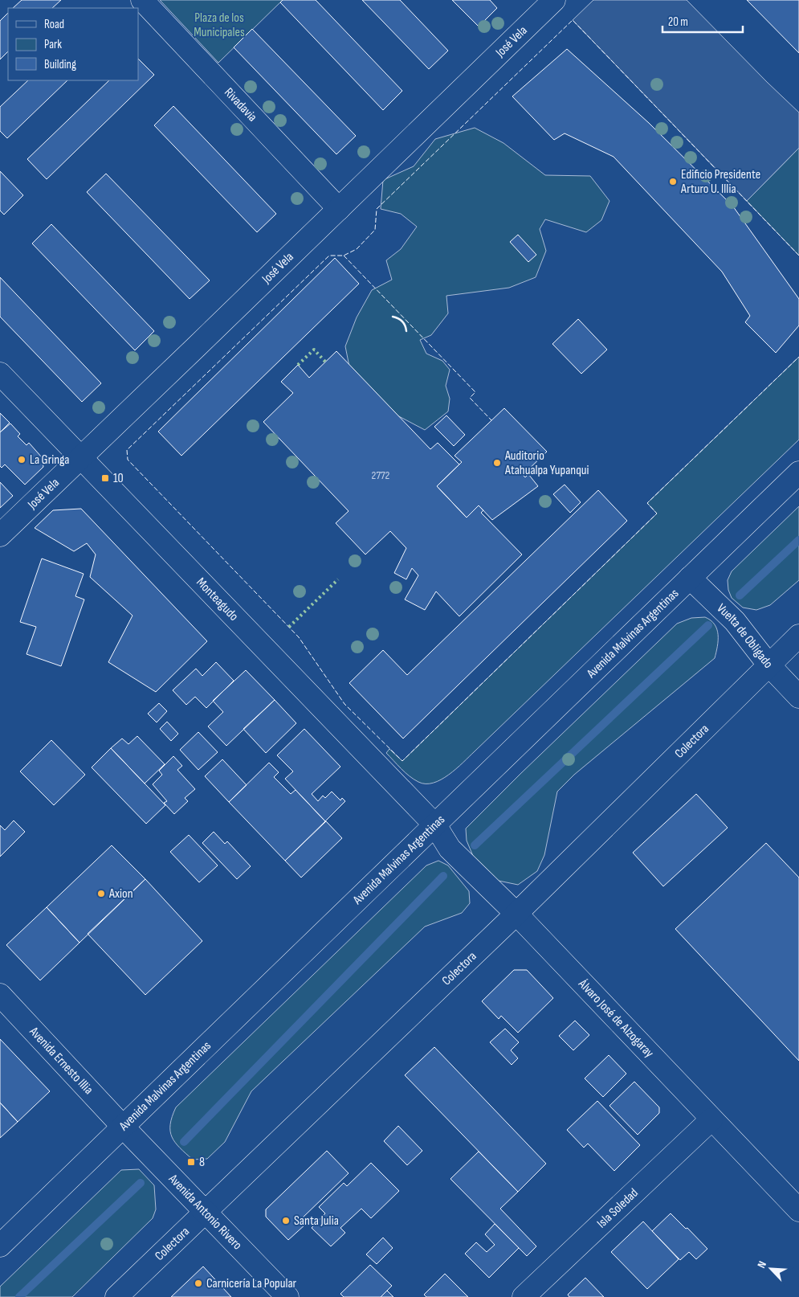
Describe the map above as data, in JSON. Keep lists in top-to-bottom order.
{
  "streets": {
    "street": [
      "José Vela",
      "Rivadavia",
      "Monteagudo",
      "Avenida Malvinas Argentinas",
      "Vuelta de Obligado",
      "Colectora",
      "Álvaro José de Alzogaray",
      "Avenida Ernesto Illia",
      "Isla Soledad",
      "Avenida Antonio Rivero"
    ]
  },
  "crossings": [
    ["José Vela", "Rivadavia"],
    ["José Vela", "Monteagudo"],
    ["Monteagudo", "Avenida Malvinas Argentinas"],
    ["Monteagudo", "Álvaro José de Alzogaray"],
    ["Avenida Malvinas Argentinas", "Vuelta de Obligado"],
    ["Avenida Malvinas Argentinas", "Álvaro José de Alzogaray"],
    ["Avenida Malvinas Argentinas", "Avenida Ernesto Illia"],
    ["Avenida Malvinas Argentinas", "Avenida Antonio Rivero"],
    ["Vuelta de Obligado", "Colectora"],
    ["Colectora", "Álvaro José de Alzogaray"],
    ["Colectora", "Avenida Antonio Rivero"],
    ["Álvaro José de Alzogaray", "Isla Soledad"],
    ["Avenida Ernesto Illia", "Avenida Antonio Rivero"]
  ],
  "parks": ["Plaza de los Municipales"],
  "places": {
    "other": [
      "Edificio Presidente Arturo U. Illia",
      "La Gringa",
      "Auditorio Atahualpa Yupanqui",
      "Axion",
      "Santa Julia",
      "Carnicería La Popular"
    ],
    "transit": ["10", "8"]
  },
  "house_numbers": ["2772"],
  "legend": ["Road", "Park", "Building"],
  "scale_bar": "20 m",
  "north": "top left"
}
